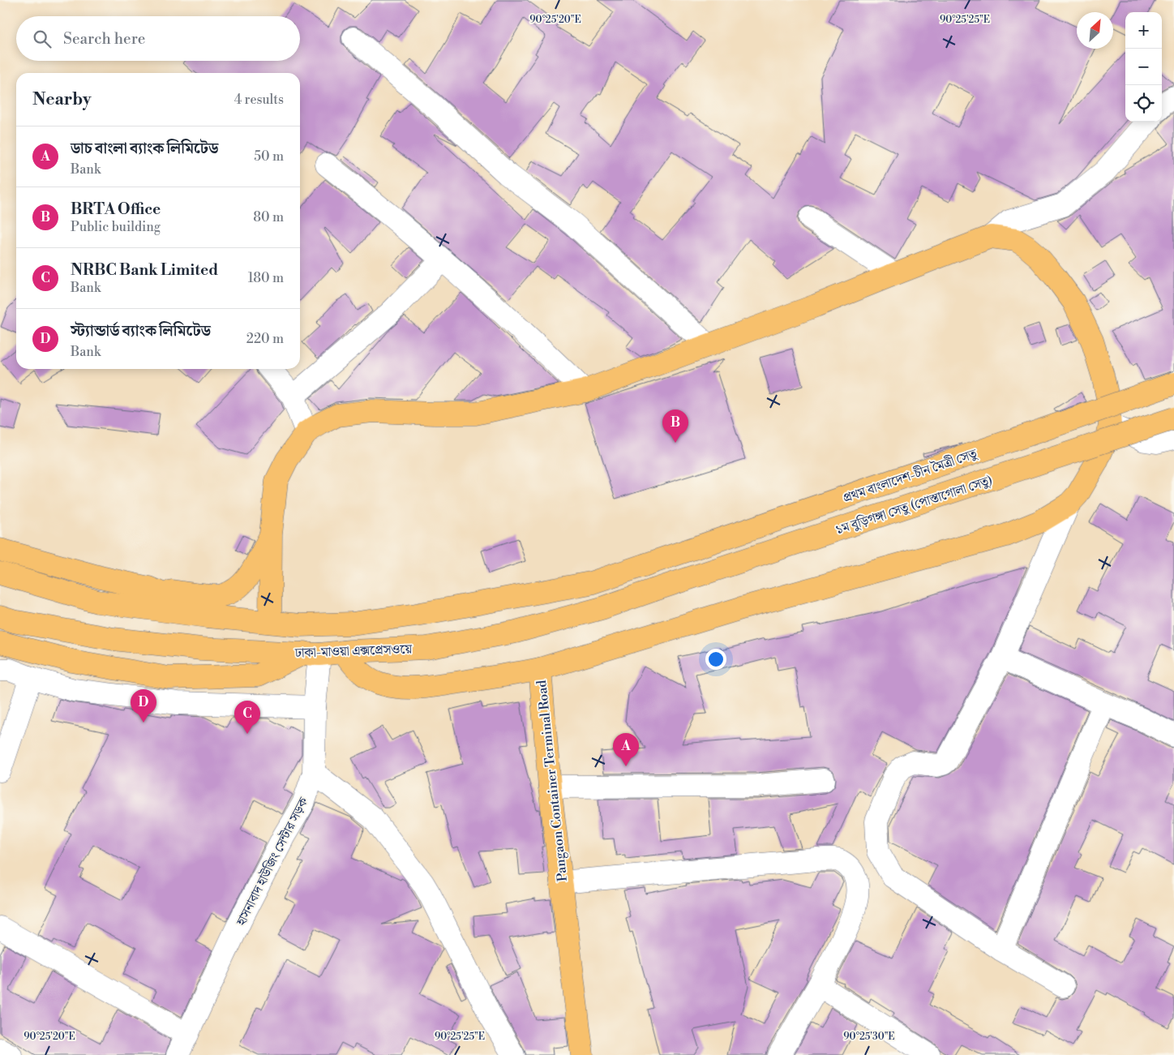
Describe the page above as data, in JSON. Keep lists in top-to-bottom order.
{
  "streets": {
    "main road": [
      "প্রথম বাংলাদেশ-চীন মৈত্রী সেতু",
      "১ম বুড়িগঙ্গা সেতু (পোস্তাগোলা সেতু)",
      "ঢাকা-মাওয়া এক্সপ্রেসওয়ে",
      "Pangaon Container Terminal Road"
    ],
    "street": ["হাসনাবাদ হাউজিং সেন্টার সড়ক"]
  },
  "crossings": [
    ["প্রথম বাংলাদেশ-চীন মৈত্রী সেতু", "ঢাকা-মাওয়া এক্সপ্রেসওয়ে"],
    ["১ম বুড়িগঙ্গা সেতু (পোস্তাগোলা সেতু)", "ঢাকা-মাওয়া এক্সপ্রেসওয়ে"],
    ["ঢাকা-মাওয়া এক্সপ্রেসওয়ে", "Pangaon Container Terminal Road"],
    ["ঢাকা-মাওয়া এক্সপ্রেসওয়ে", "হাসনাবাদ হাউজিং সেন্টার সড়ক"]
  ],
  "north": "top right",
  "page": {
    "map_buttons": ["+", "−"],
    "search": "Search here",
    "heading": ["Nearby", "4 results"],
    "list": [
      {
        "mark": "A",
        "name": "ডাচ বাংলা ব্যাংক লিমিটেড",
        "note": "Bank",
        "value": "50 m"
      },
      {
        "mark": "B",
        "name": "BRTA Office",
        "note": "Public building",
        "value": "80 m"
      },
      {
        "mark": "C",
        "name": "NRBC Bank Limited",
        "note": "Bank",
        "value": "180 m"
      },
      {
        "mark": "D",
        "name": "স্ট্যান্ডার্ড ব্যাংক লিমিটেড",
        "note": "Bank",
        "value": "220 m"
      }
    ],
    "pins": [
      "B",
      "D",
      "C",
      "A"
    ]
  },
  "coordinates": ["90°25'20\"E", "90°25'25\"E", "90°25'30\"E"]
}
